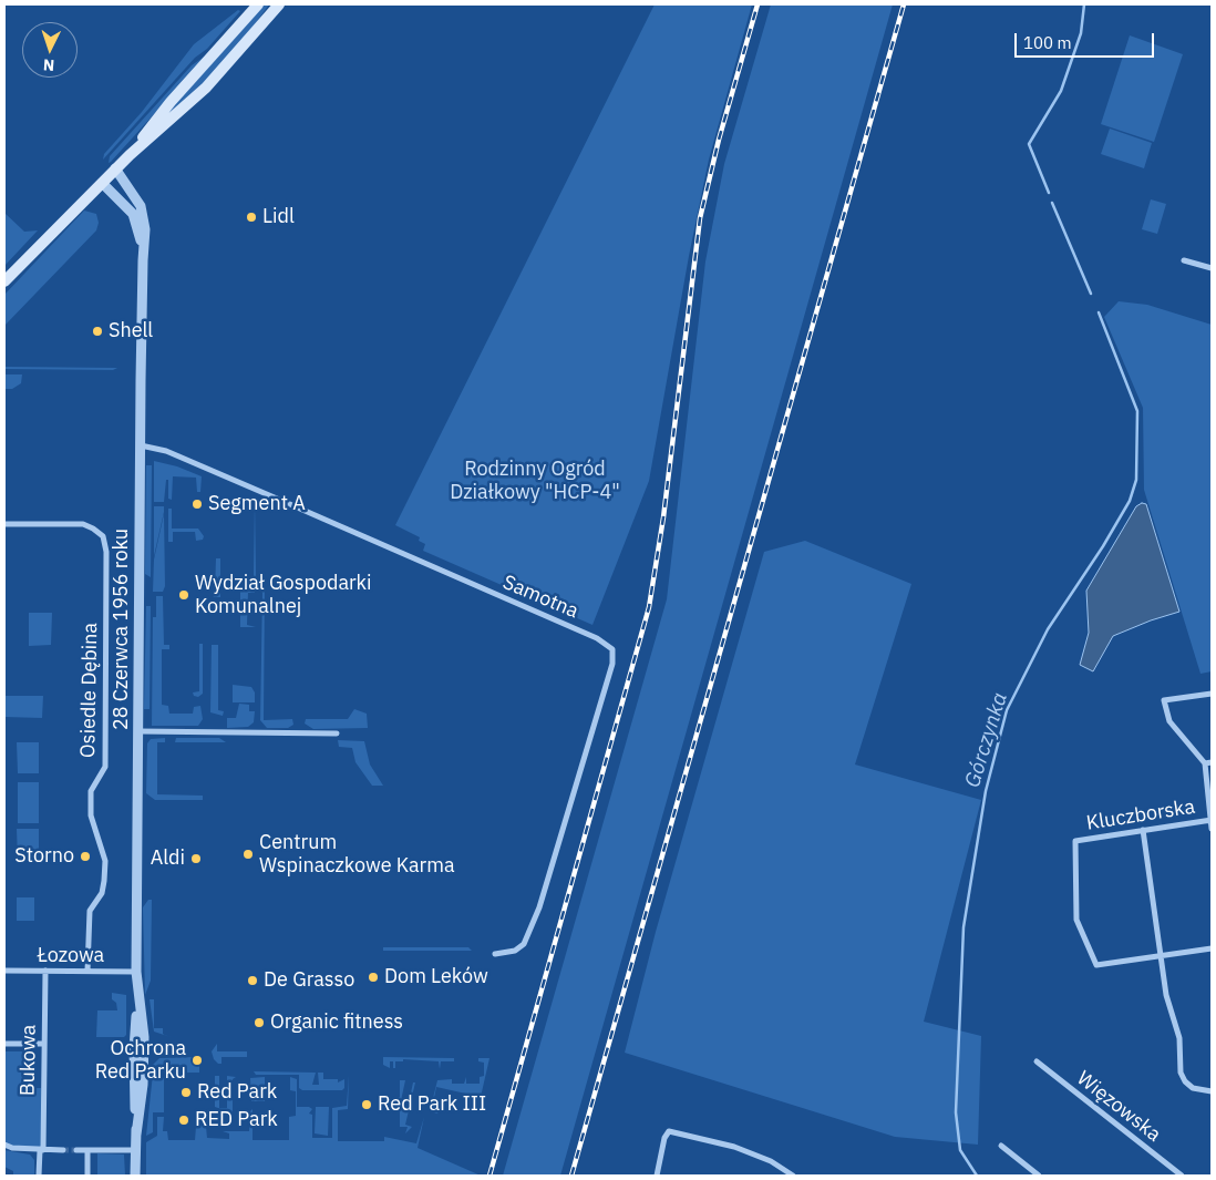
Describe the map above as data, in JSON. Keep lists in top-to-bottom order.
{
  "streets": {
    "street": [
      "Samotna",
      "28 Czerwca 1956 roku",
      "Osiedle Dębina",
      "Kluczborska",
      "Łozowa",
      "Bukowa",
      "Więzowska"
    ]
  },
  "crossings": [
    ["Samotna", "28 Czerwca 1956 roku"],
    ["28 Czerwca 1956 roku", "Łozowa"],
    ["Osiedle Dębina", "Łozowa"],
    ["Łozowa", "Bukowa"]
  ],
  "water": ["Górczynka"],
  "parks": ["Rodzinny Ogród Działkowy \"HCP-4\""],
  "places": [
    "Lidl",
    "Shell",
    "Segment A",
    "Wydział Gospodarki Komunalnej",
    "Centrum Wspinaczkowe Karma",
    "Storno",
    "Aldi",
    "Dom Leków",
    "De Grasso",
    "Organic fitness",
    "Ochrona Red Parku",
    "Red Park",
    "Red Park III",
    "RED Park"
  ],
  "scale_bar": "100 m",
  "north": "bottom"
}
